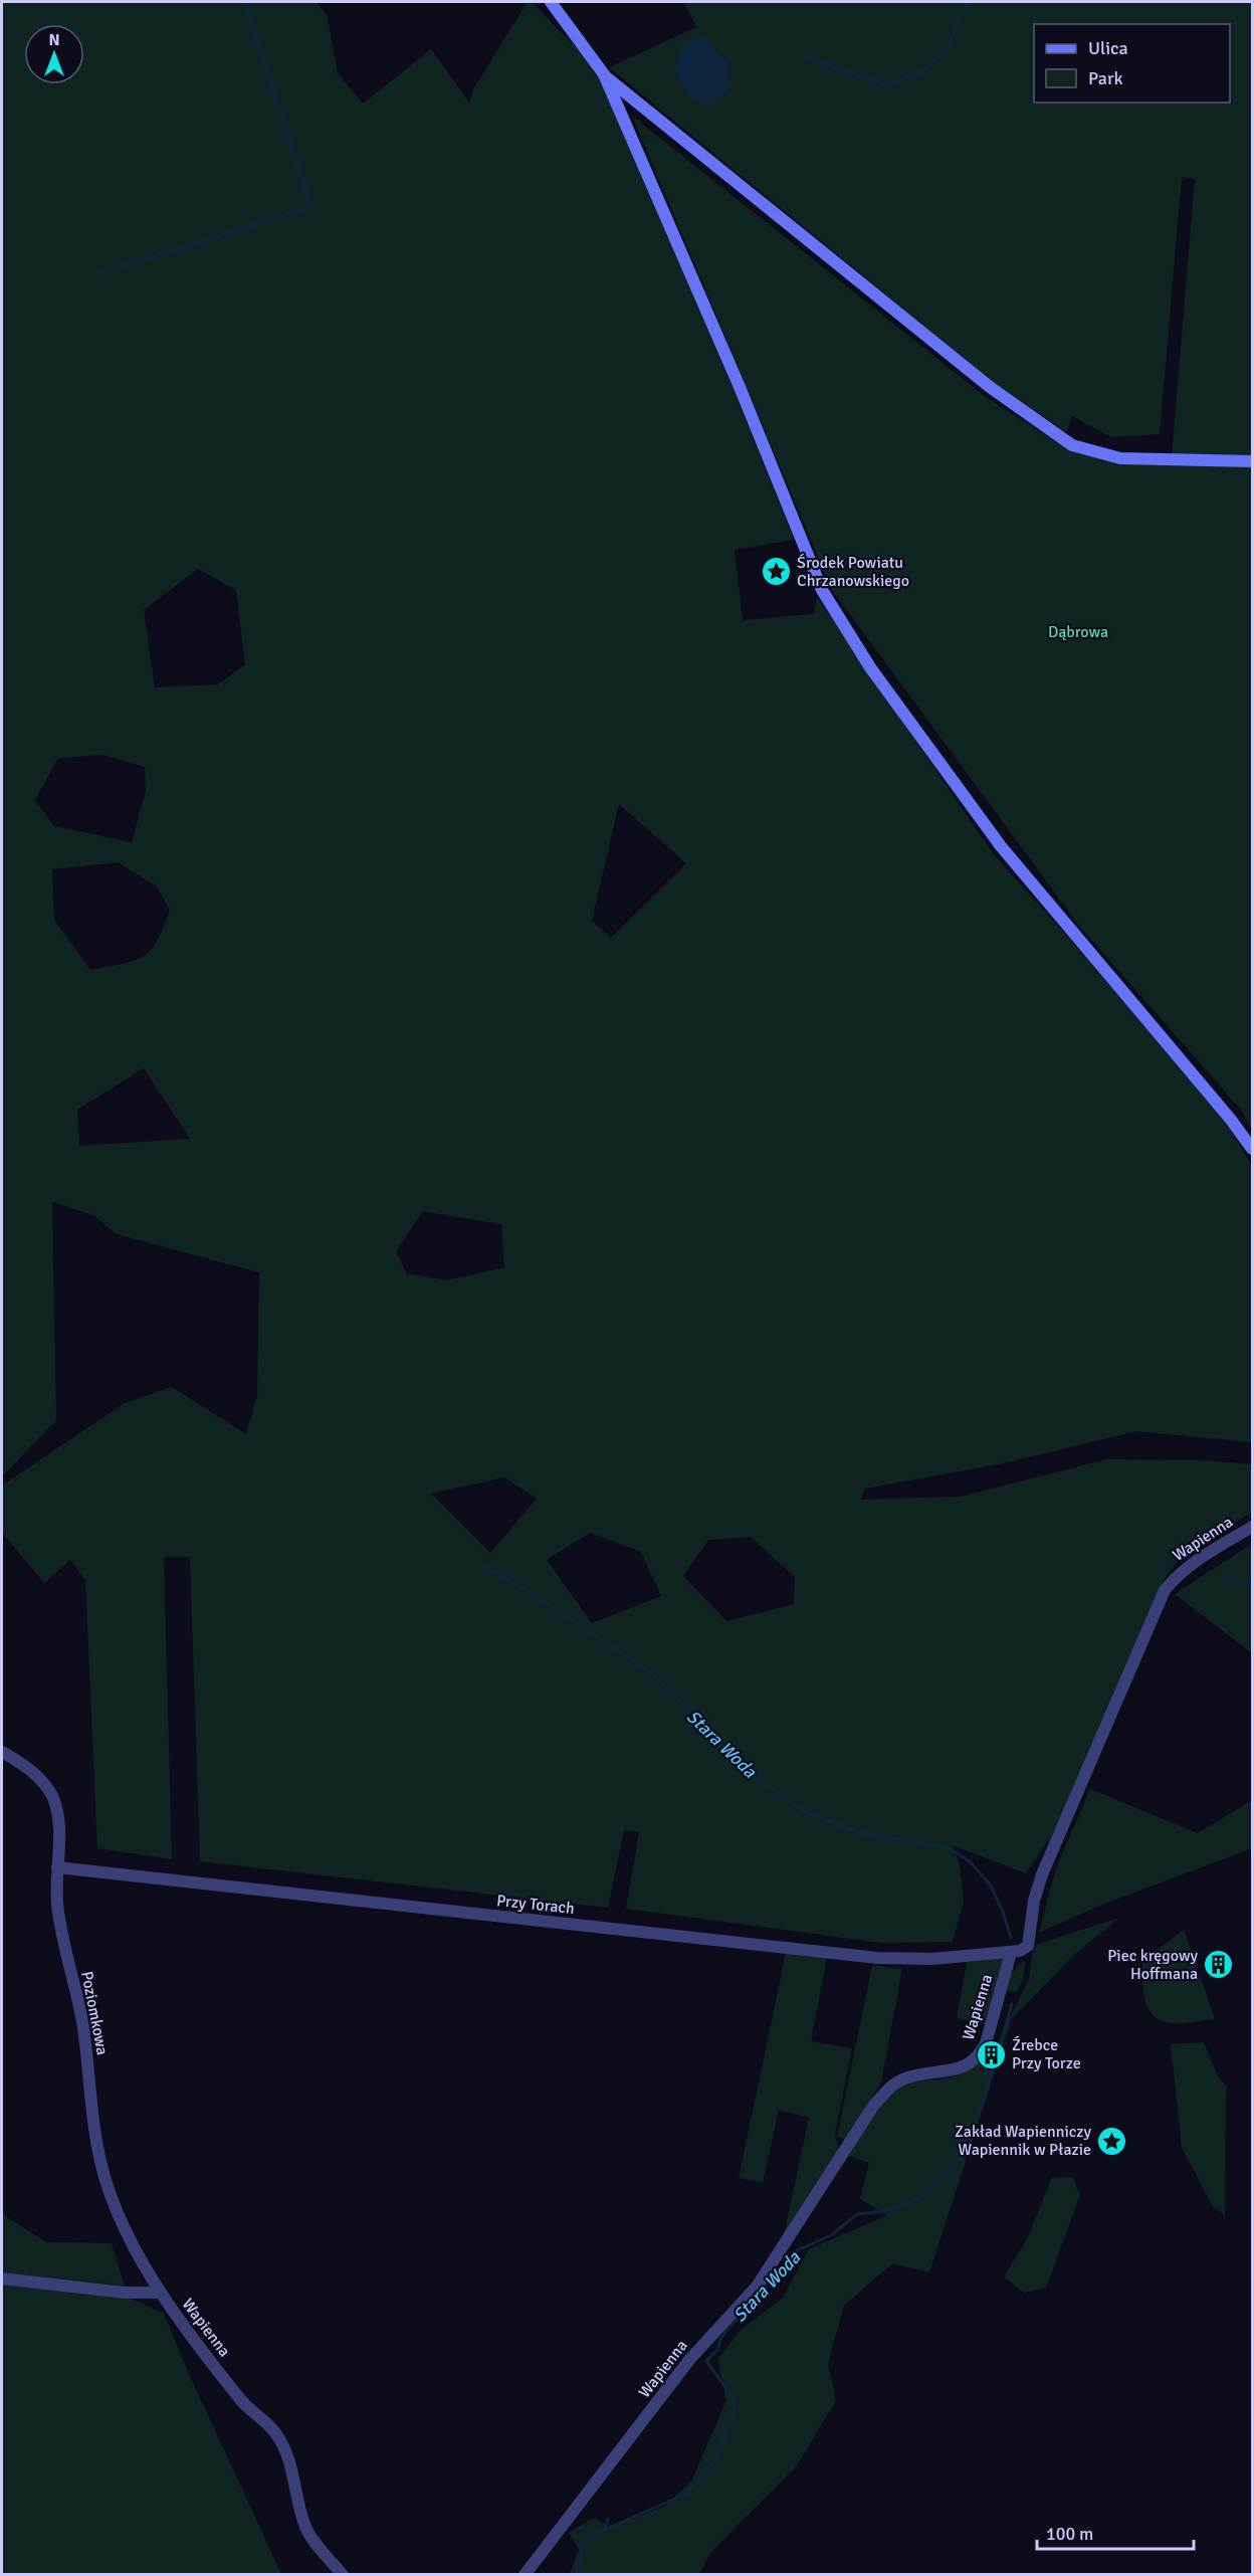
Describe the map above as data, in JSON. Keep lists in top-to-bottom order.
{
  "streets": {
    "street": ["Wapienna", "Przy Torach", "Poziomkowa"]
  },
  "crossings": [
    ["Wapienna", "Przy Torach"],
    ["Wapienna", "Poziomkowa"],
    ["Przy Torach", "Poziomkowa"]
  ],
  "water": ["Stara Woda"],
  "parks": ["Dąbrowa"],
  "places": {
    "place": ["Środek Powiatu Chrzanowskiego", "Zakład Wapienniczy Wapiennik w Płazie"],
    "building": ["Piec kręgowy Hoffmana", "Źrebce Przy Torze"]
  },
  "legend": ["Ulica", "Park"],
  "scale_bar": "100 m",
  "north": "top"
}
